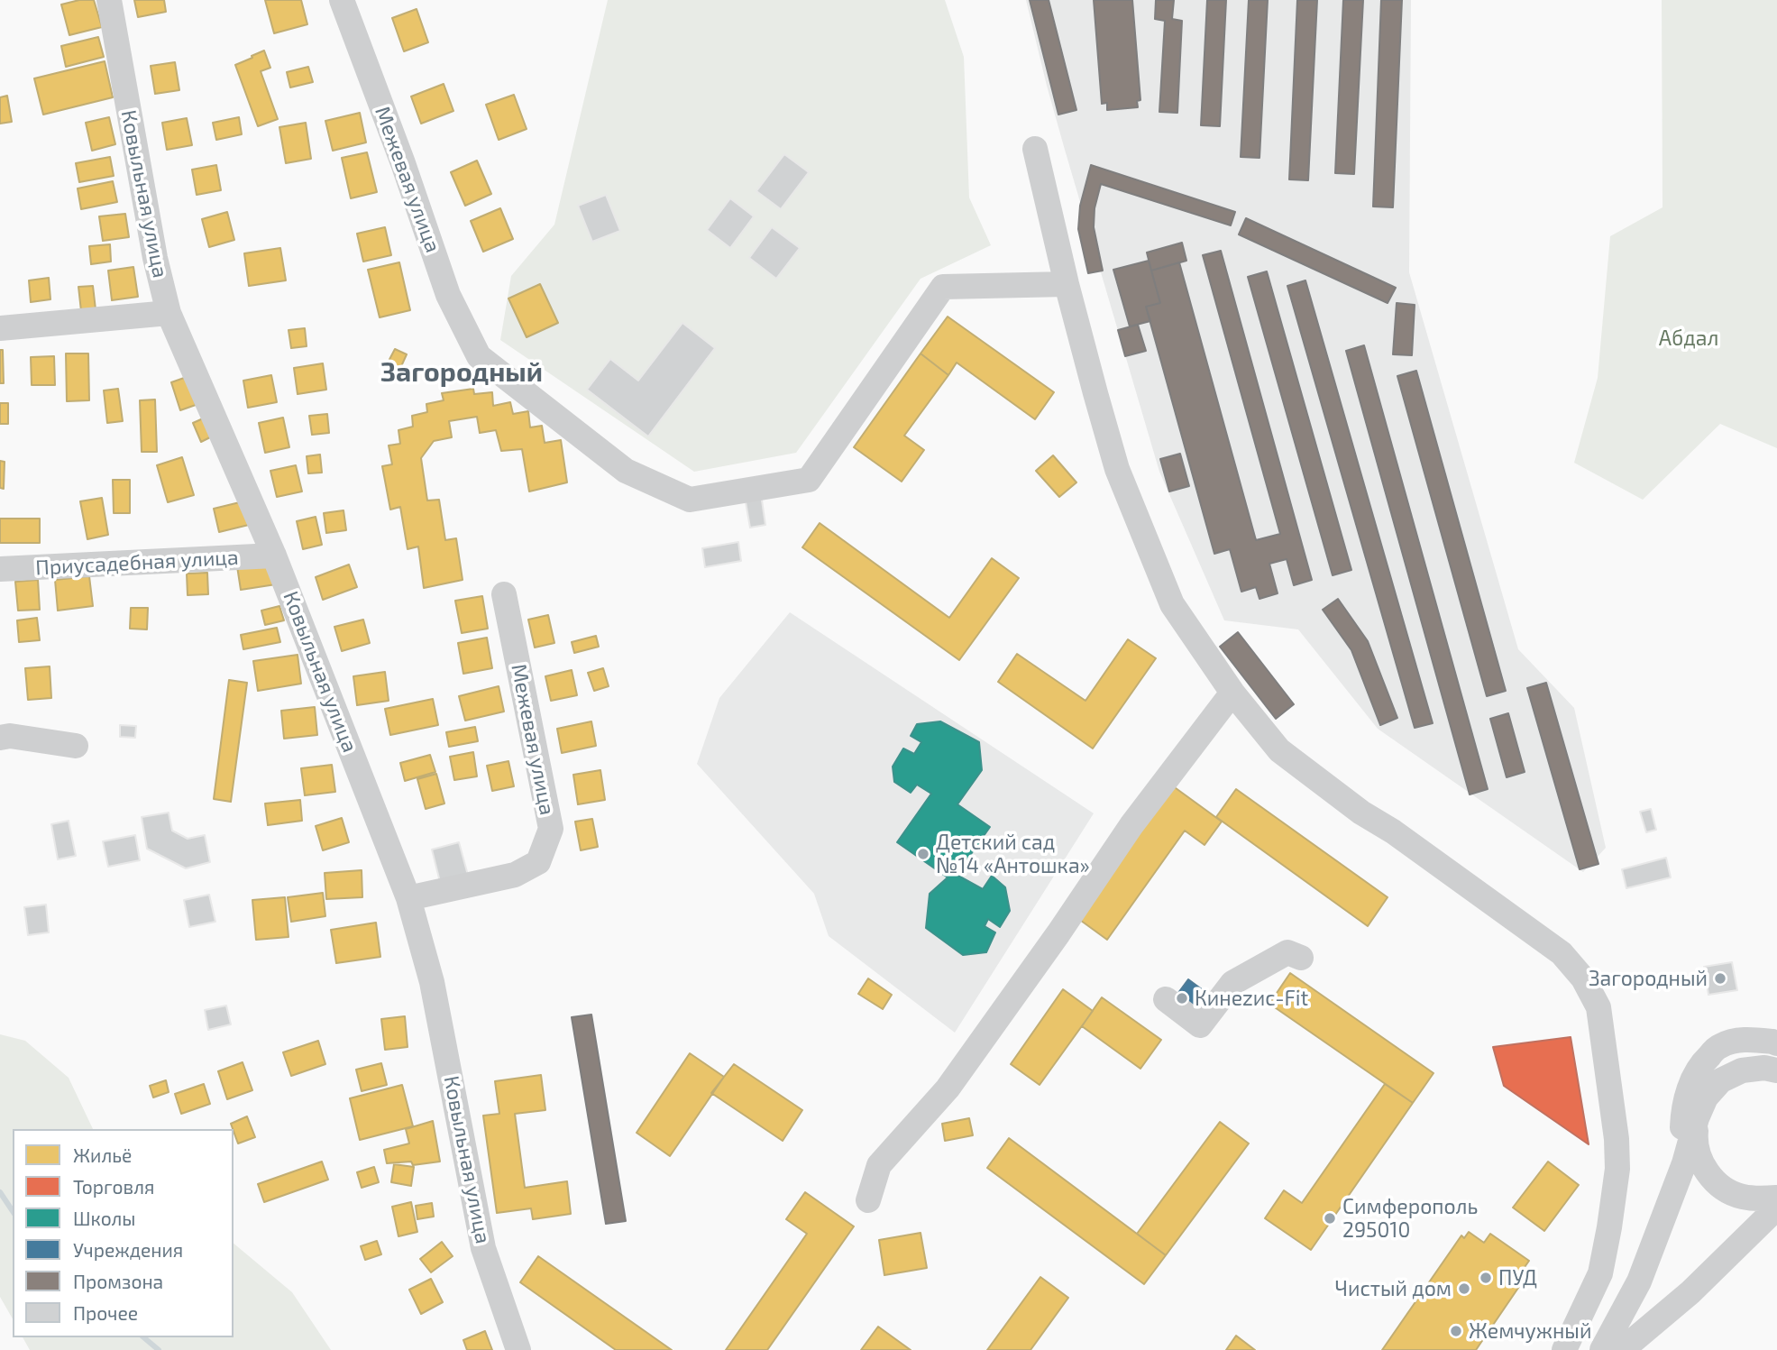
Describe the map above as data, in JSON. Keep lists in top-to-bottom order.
{
  "streets": {
    "street": ["Межевая улица", "Ковыльная улица", "Приусадебная улица"]
  },
  "crossings": [
    ["Межевая улица", "Ковыльная улица"],
    ["Ковыльная улица", "Приусадебная улица"]
  ],
  "districts": ["Загородный"],
  "parks": ["Абдал"],
  "places": [
    "Детский сад №14 «Антошка»",
    "Загородный",
    "Кинеzис-Fit",
    "Симферополь 295010",
    "ПУД",
    "Чистый дом",
    "Жемчужный"
  ],
  "legend": [
    "Жильё",
    "Торговля",
    "Школы",
    "Учреждения",
    "Промзона",
    "Прочее"
  ]
}
